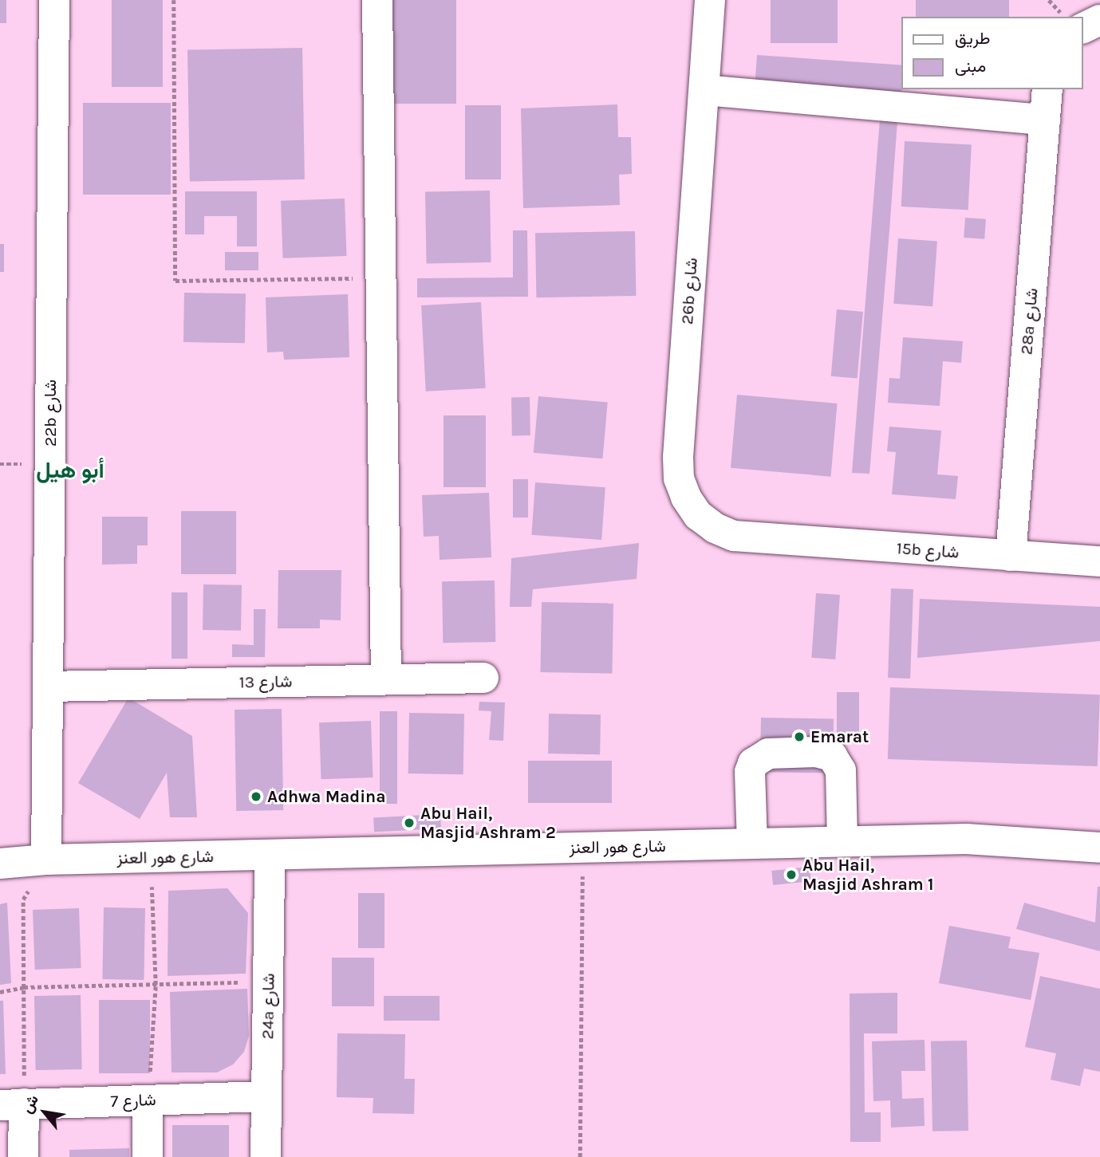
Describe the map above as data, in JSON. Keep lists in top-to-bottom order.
{
  "streets": {
    "street": [
      "26b شارع",
      "28a شارع",
      "22b شارع",
      "15b شارع",
      "شارع 13",
      "شارع هور العنز",
      "24a شارع",
      "شارع 7"
    ]
  },
  "crossings": [
    ["26b شارع", "15b شارع"],
    ["28a شارع", "15b شارع"],
    ["22b شارع", "شارع 13"],
    ["22b شارع", "شارع هور العنز"],
    ["شارع هور العنز", "24a شارع"],
    ["24a شارع", "شارع 7"]
  ],
  "districts": ["أبو هيل"],
  "places": [
    "Emarat",
    "Adhwa Madina",
    "Abu Hail, Masjid Ashram 2",
    "Abu Hail, Masjid Ashram 1"
  ],
  "legend": ["طريق", "مبنى"],
  "north": "top left"
}
